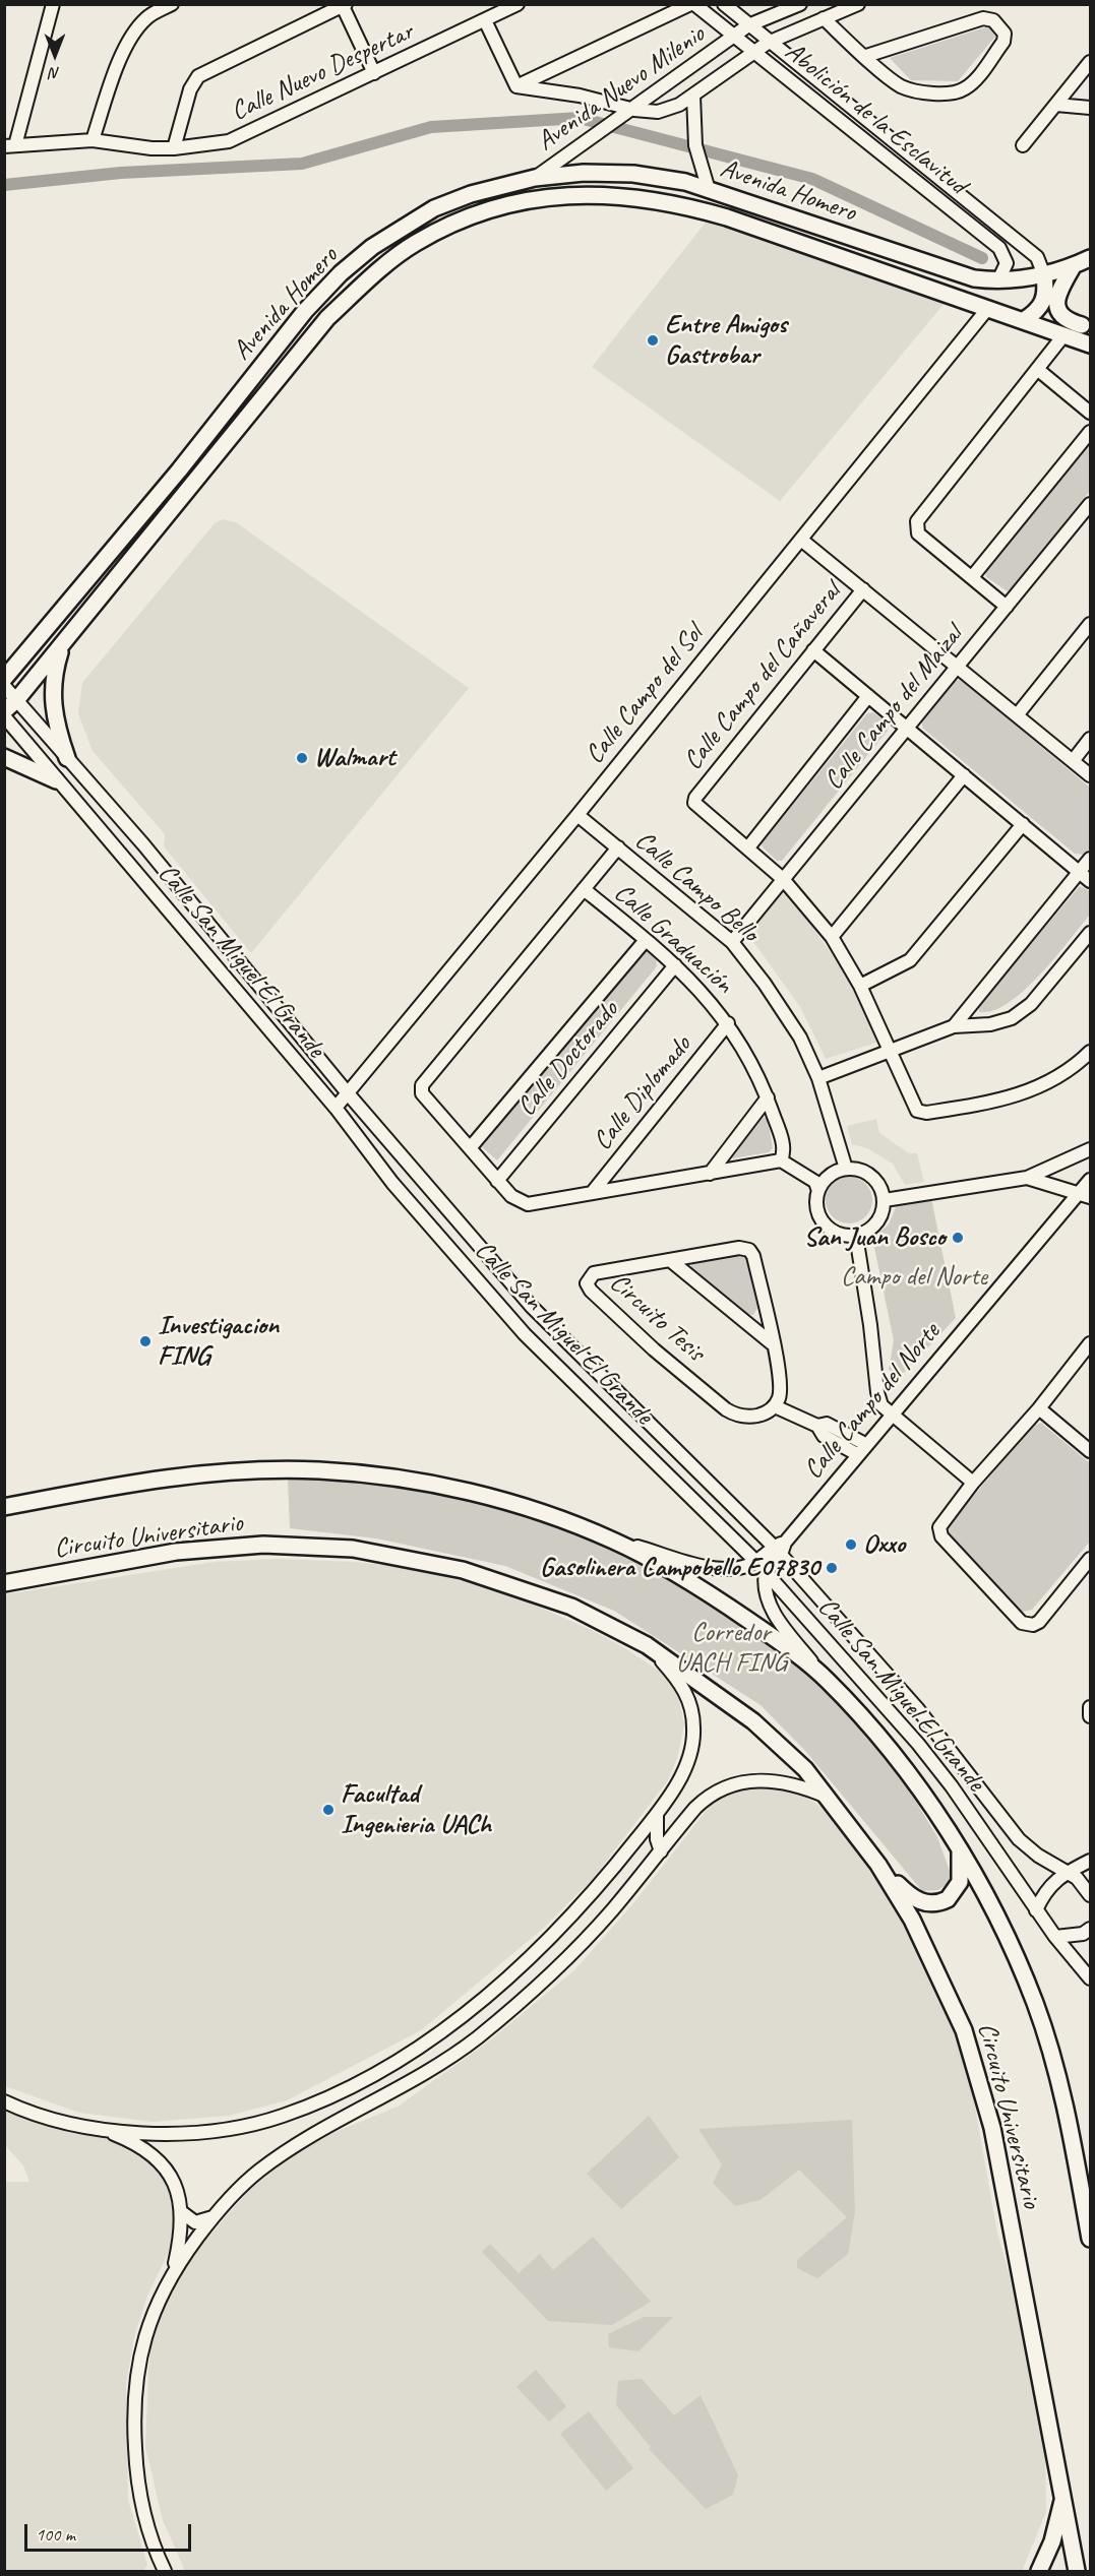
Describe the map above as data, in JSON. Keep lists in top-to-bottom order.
{
  "streets": {
    "main road": ["Avenida Homero", "Circuito Universitario"],
    "street": [
      "Calle Nuevo Despertar",
      "Avenida Nuevo Milenio",
      "Abolición de la Esclavitud",
      "Calle Campo del Cañaveral",
      "Calle Campo del Sol",
      "Calle Campo del Maizal",
      "Calle Campo Bello",
      "Calle Graduación",
      "Calle San Miguel El Grande",
      "Calle Doctorado",
      "Calle Diplomado",
      "Circuito Tesis",
      "Calle Campo del Norte"
    ]
  },
  "crossings": [
    ["Avenida Nuevo Milenio", "Abolición de la Esclavitud"],
    ["Avenida Nuevo Milenio", "Avenida Homero"],
    ["Abolición de la Esclavitud", "Avenida Homero"],
    ["Avenida Homero", "Calle Campo del Sol"],
    ["Avenida Homero", "Calle San Miguel El Grande"],
    ["Calle Campo del Cañaveral", "Calle Campo del Maizal"],
    ["Calle Campo del Sol", "Calle Campo Bello"],
    ["Calle Campo del Sol", "Calle San Miguel El Grande"],
    ["Calle Campo del Maizal", "Calle Campo Bello"],
    ["Calle Campo Bello", "Calle Graduación"],
    ["Calle Graduación", "Calle Doctorado"],
    ["Calle Graduación", "Calle Diplomado"],
    ["Calle San Miguel El Grande", "Calle Campo del Norte"]
  ],
  "parks": ["Campo del Norte", "Corredor UACH FING"],
  "places": [
    "Entre Amigos Gastrobar",
    "Walmart",
    "San Juan Bosco",
    "Investigacion FING",
    "Oxxo",
    "Gasolinera Campobello E07830",
    "Facultad Ingenieria UACh"
  ],
  "scale_bar": "100 m",
  "north": "bottom"
}
